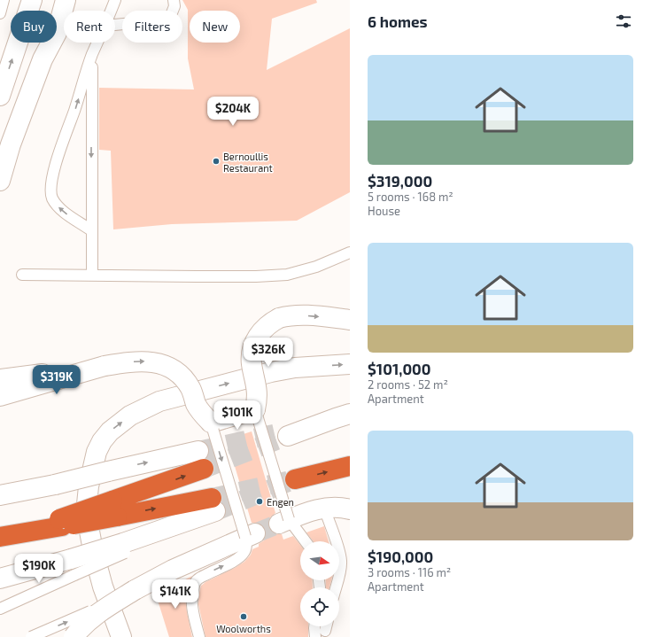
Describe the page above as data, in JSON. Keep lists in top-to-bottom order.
{
  "places": ["Bernoullis Restaurant", "Engen", "Woolworths"],
  "north": "right",
  "page": {
    "heading": "6 homes",
    "chip": [
      "Buy",
      "Rent",
      "Filters",
      "New"
    ],
    "list": [
      {
        "name": "$319,000",
        "note": "5 rooms · 168 m² · House"
      },
      {
        "name": "$101,000",
        "note": "2 rooms · 52 m² · Apartment"
      },
      {
        "name": "$190,000",
        "note": "3 rooms · 116 m² · Apartment"
      }
    ],
    "price": [
      "$204K",
      "$326K",
      "$319K",
      "$101K",
      "$190K",
      "$141K"
    ]
  }
}
